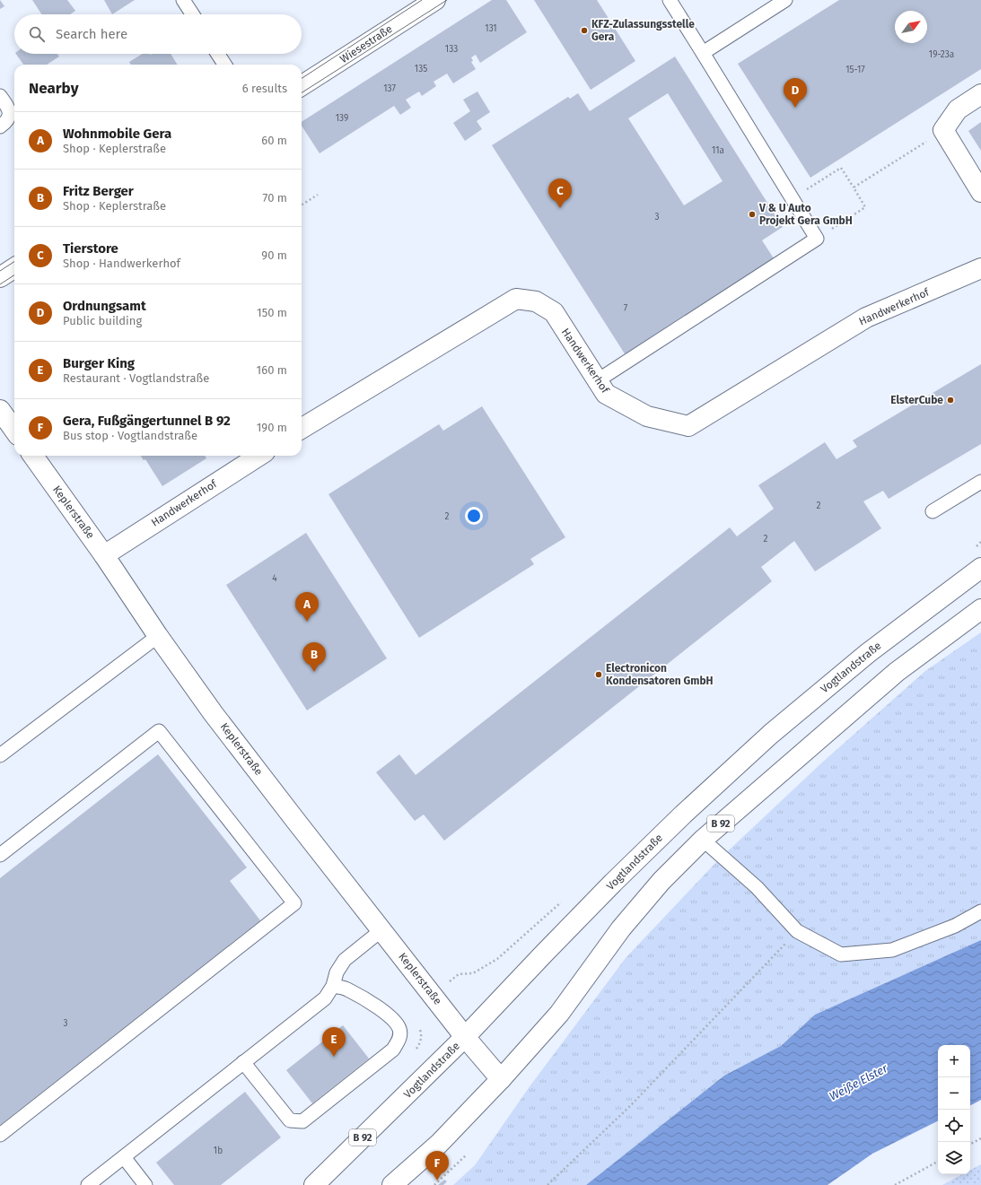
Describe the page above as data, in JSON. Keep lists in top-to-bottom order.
{
  "streets": {
    "main road": [
      "Wiesestraße",
      "Handwerkerhof",
      "Keplerstraße",
      "Vogtlandstraße",
      "B 92"
    ]
  },
  "crossings": [
    ["Handwerkerhof", "Keplerstraße"],
    ["Keplerstraße", "Vogtlandstraße"],
    ["Keplerstraße", "B 92"]
  ],
  "water": ["Weiße Elster"],
  "places": [
    "KFZ-Zulassungsstelle Gera",
    "V & U Auto Projekt Gera GmbH",
    "ElsterCube",
    "Electronicon Kondensatoren GmbH"
  ],
  "house_numbers": [
    "131",
    "133",
    "19-23a",
    "135",
    "15-17",
    "137",
    "139",
    "11a",
    "3",
    "7",
    "2",
    "2",
    "2",
    "4",
    "3",
    "1b"
  ],
  "north": "top right",
  "page": {
    "search": "Search here",
    "heading": ["Nearby", "6 results"],
    "pins": [
      "D",
      "C",
      "A",
      "B",
      "E",
      "F"
    ],
    "list": [
      {
        "mark": "A",
        "name": "Wohnmobile Gera",
        "note": "Shop · Keplerstraße",
        "value": "60 m"
      },
      {
        "mark": "B",
        "name": "Fritz Berger",
        "note": "Shop · Keplerstraße",
        "value": "70 m"
      },
      {
        "mark": "C",
        "name": "Tierstore",
        "note": "Shop · Handwerkerhof",
        "value": "90 m"
      },
      {
        "mark": "D",
        "name": "Ordnungsamt",
        "note": "Public building",
        "value": "150 m"
      },
      {
        "mark": "E",
        "name": "Burger King",
        "note": "Restaurant · Vogtlandstraße",
        "value": "160 m"
      },
      {
        "mark": "F",
        "name": "Gera, Fußgängertunnel B 92",
        "note": "Bus stop · Vogtlandstraße",
        "value": "190 m"
      }
    ],
    "map_buttons": ["+", "−"]
  }
}
